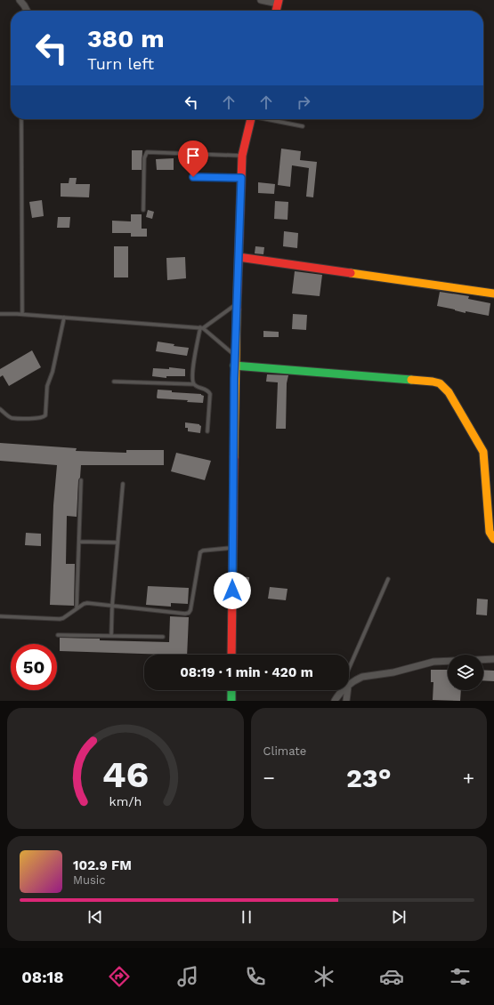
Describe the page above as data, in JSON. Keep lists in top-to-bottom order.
{
  "page": {
    "turn": ["380 m", "Turn left"],
    "limit": "50",
    "trip": "08:19 · 1 min · 420 m",
    "tile": "Climate",
    "heat": ["−", "23°", "+"],
    "song": ["102.9 FM", "Music"],
    "tabs": "08:18",
    "gauge": ["46", "km/h"]
  }
}
